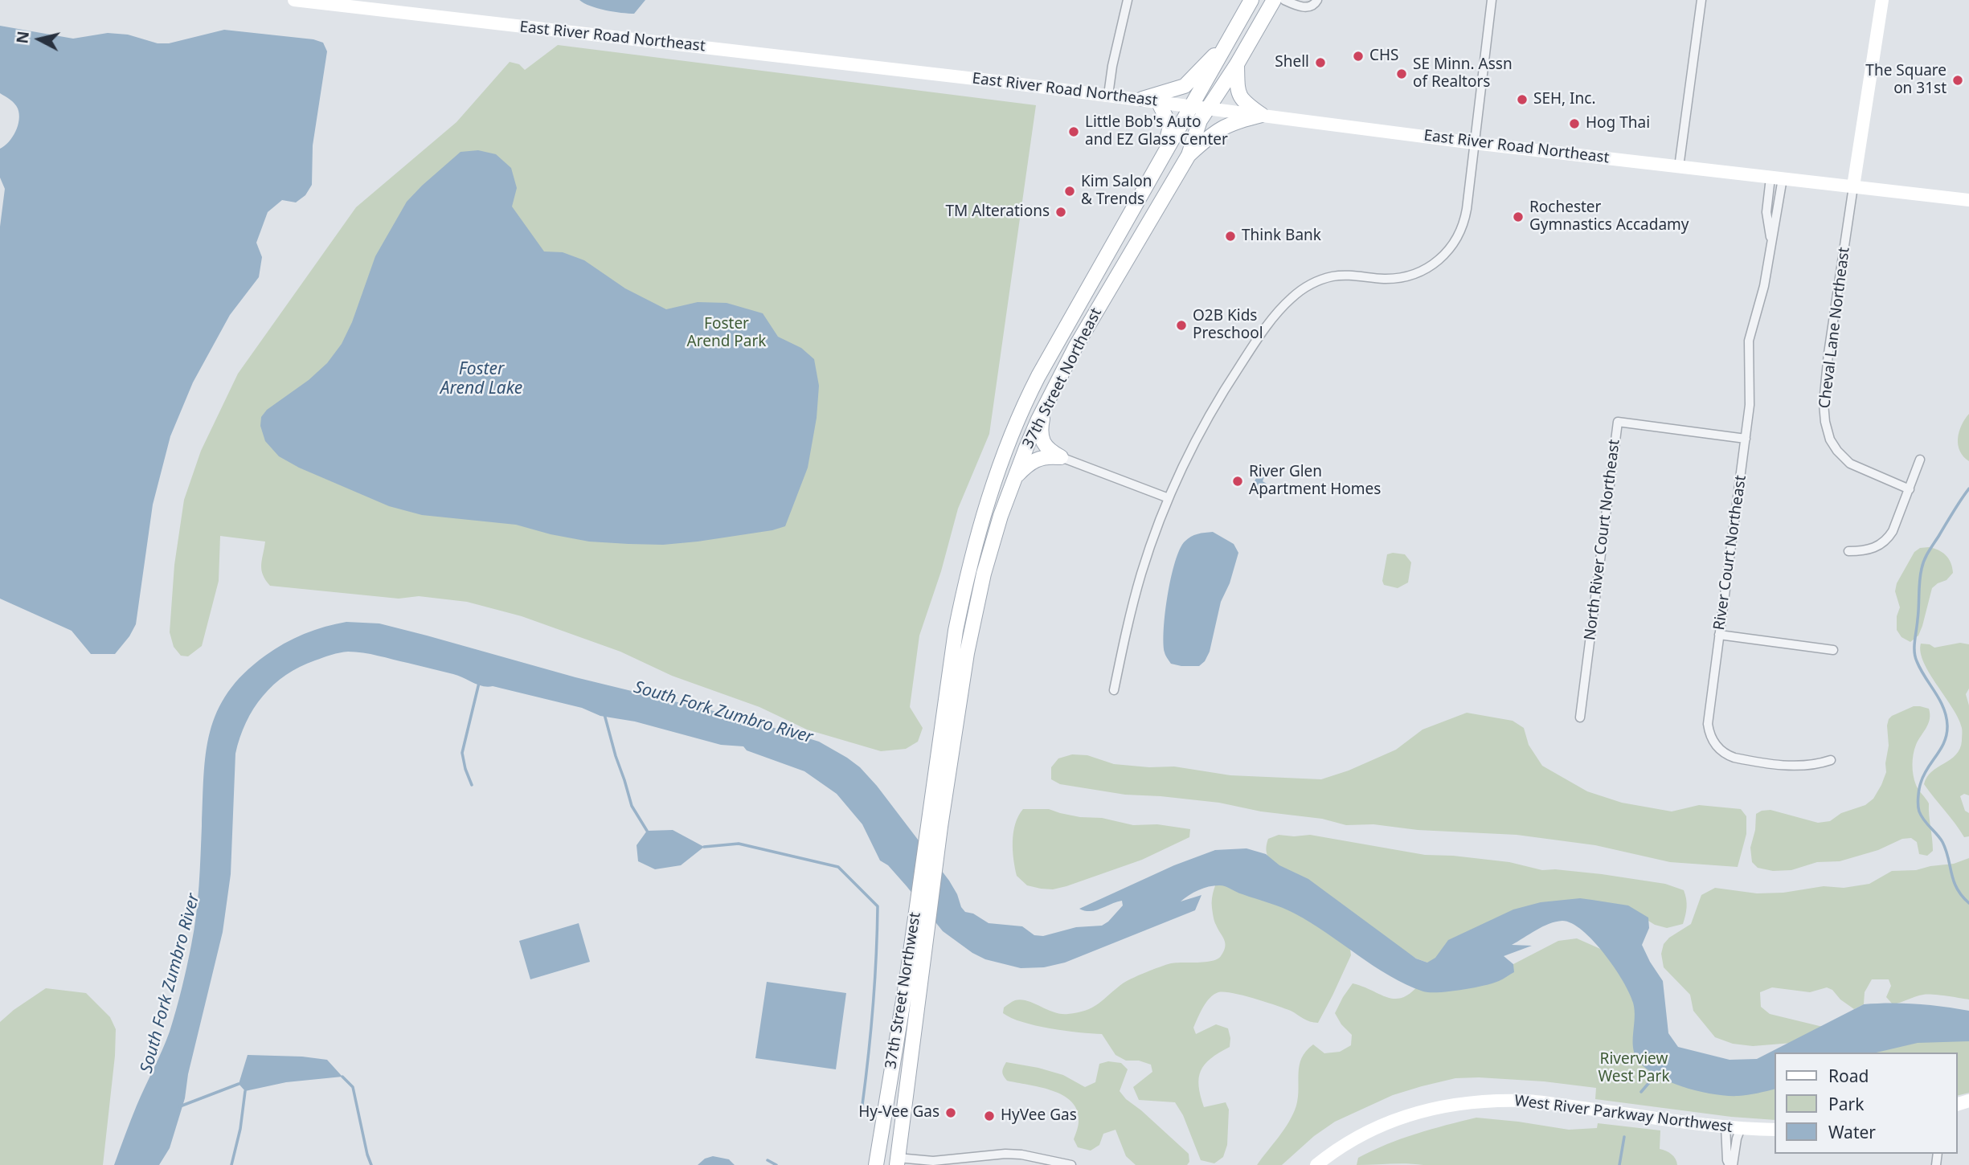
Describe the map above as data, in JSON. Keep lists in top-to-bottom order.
{
  "streets": {
    "main road": ["37th Street Northeast", "37th Street Northwest"],
    "street": [
      "East River Road Northeast",
      "Cheval Lane Northeast",
      "North River Court Northeast",
      "River Court Northeast",
      "West River Parkway Northwest"
    ]
  },
  "crossings": [
    ["East River Road Northeast", "Cheval Lane Northeast"],
    ["East River Road Northeast", "37th Street Northeast"],
    ["East River Road Northeast", "River Court Northeast"],
    ["37th Street Northeast", "37th Street Northwest"],
    ["North River Court Northeast", "River Court Northeast"]
  ],
  "water": ["Foster Arend Lake", "South Fork Zumbro River"],
  "parks": ["Foster Arend Park", "Riverview West Park"],
  "places": [
    "CHS",
    "Shell",
    "SE Minn. Assn of Realtors",
    "The Square on 31st",
    "SEH, Inc.",
    "Hog Thai",
    "Little Bob's Auto and EZ Glass Center",
    "Kim Salon & Trends",
    "TM Alterations",
    "Rochester Gymnastics Accadamy",
    "Think Bank",
    "O2B Kids Preschool",
    "River Glen Apartment Homes",
    "Hy-Vee Gas",
    "HyVee Gas"
  ],
  "legend": ["Road", "Park", "Water"],
  "north": "left"
}
